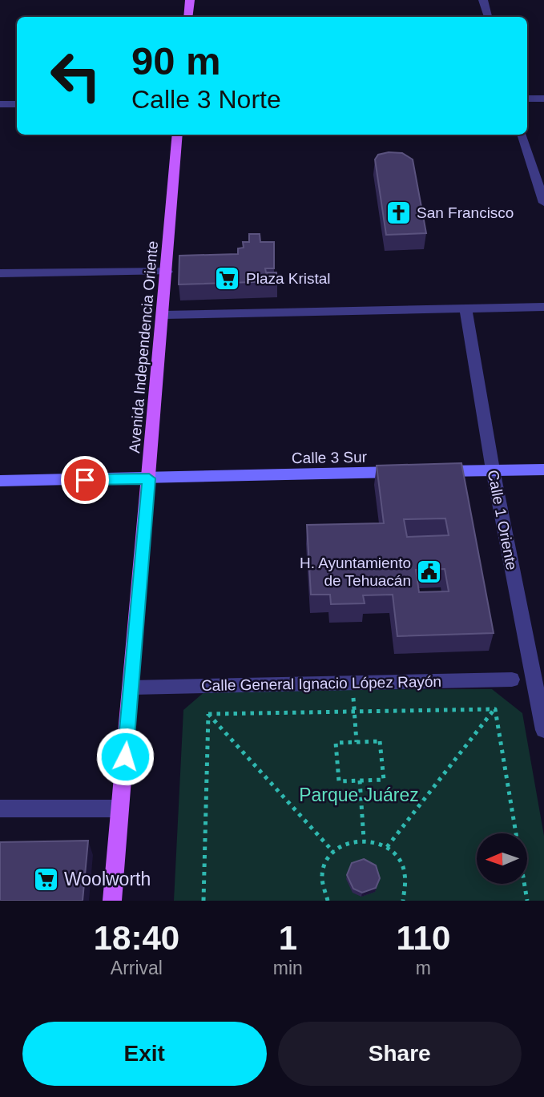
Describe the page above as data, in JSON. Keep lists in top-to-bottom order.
{
  "streets": {
    "main road": ["Avenida Independencia Oriente", "Calle 3 Sur"],
    "street": ["Calle 1 Oriente", "Calle General Ignacio López Rayón"]
  },
  "crossings": [
    ["Avenida Independencia Oriente", "Calle 3 Sur"],
    ["Avenida Independencia Oriente", "Calle General Ignacio López Rayón"]
  ],
  "parks": ["Parque Juárez"],
  "places": {
    "church": ["San Francisco"],
    "supermarket": ["Plaza Kristal", "Woolworth"],
    "public building": ["H. Ayuntamiento de Tehuacán"]
  },
  "north": "left",
  "page": {
    "turn": ["90 m", "Calle 3 Norte"],
    "eta": [
      "18:40",
      "Arrival",
      "1",
      "min",
      "110",
      "m"
    ],
    "buttons": ["Exit", "Share"]
  }
}
